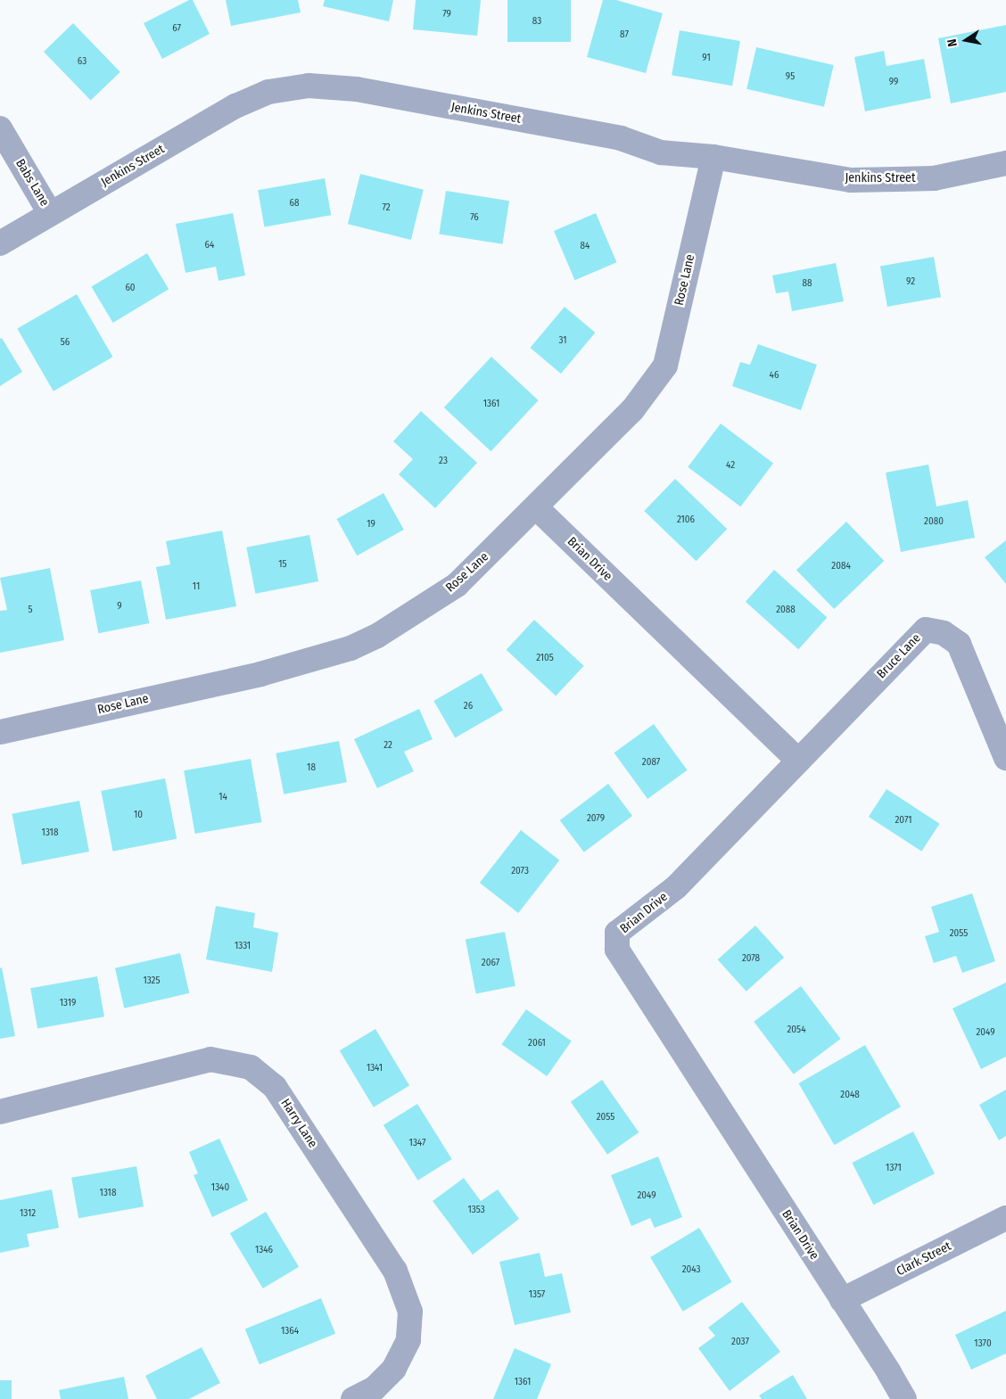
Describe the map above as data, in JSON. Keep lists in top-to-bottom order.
{
  "streets": {
    "street": [
      "Jenkins Street",
      "Babs Lane",
      "Rose Lane",
      "Brian Drive",
      "Bruce Lane",
      "Harry Lane",
      "Clark Street"
    ]
  },
  "crossings": [
    ["Jenkins Street", "Babs Lane"],
    ["Jenkins Street", "Rose Lane"],
    ["Rose Lane", "Brian Drive"],
    ["Brian Drive", "Bruce Lane"],
    ["Brian Drive", "Clark Street"]
  ],
  "house_numbers": [
    "79",
    "83",
    "67",
    "87",
    "91",
    "63",
    "95",
    "99",
    "68",
    "72",
    "76",
    "64",
    "84",
    "92",
    "88",
    "60",
    "31",
    "56",
    "46",
    "1361",
    "23",
    "42",
    "2106",
    "2080",
    "19",
    "15",
    "2084",
    "11",
    "9",
    "5",
    "2088",
    "2105",
    "26",
    "22",
    "2087",
    "18",
    "14",
    "10",
    "2079",
    "2071",
    "1318",
    "2073",
    "2055",
    "1331",
    "2078",
    "2067",
    "1325",
    "1319",
    "2054",
    "2049",
    "2061",
    "1341",
    "2048",
    "2055",
    "1347",
    "1371",
    "1340",
    "1318",
    "2049",
    "1353",
    "1312",
    "1346",
    "2043",
    "1357",
    "1364",
    "2037",
    "1370",
    "1361"
  ],
  "north": "left"
}
